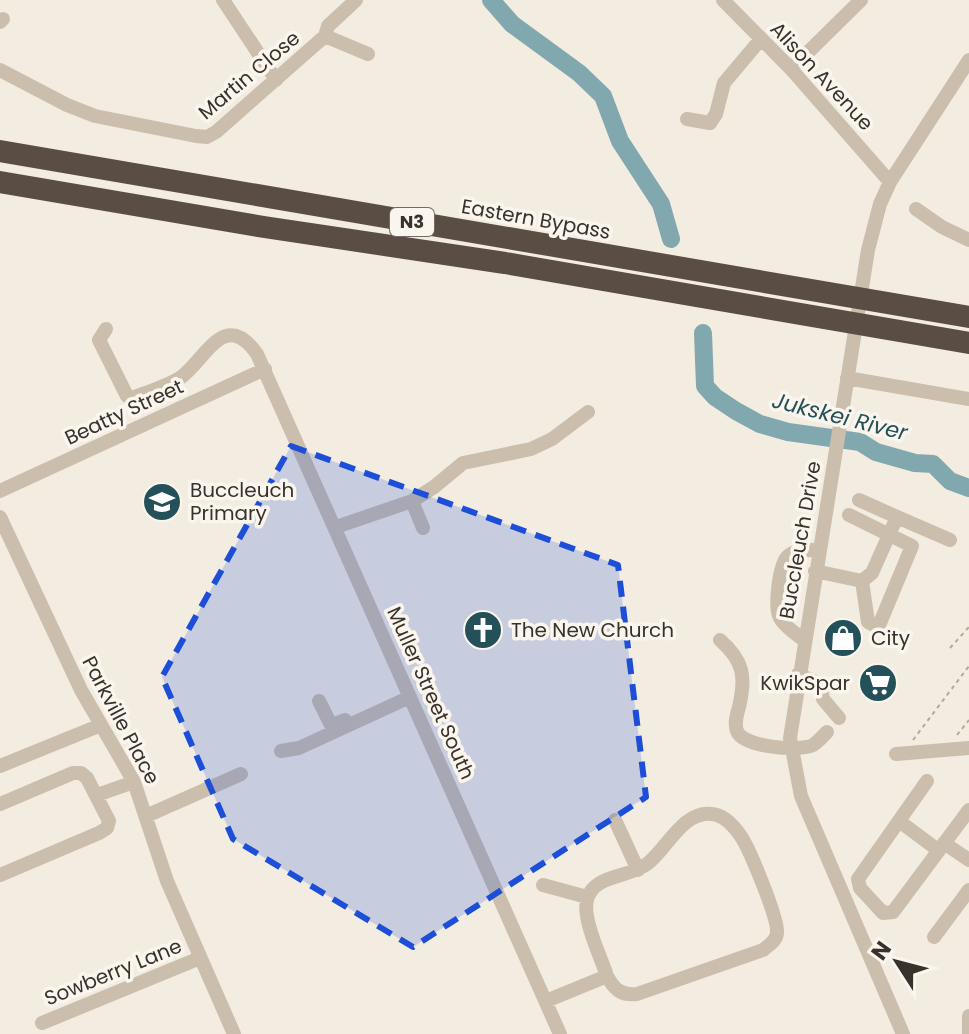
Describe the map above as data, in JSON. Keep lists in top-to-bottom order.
{
  "streets": {
    "highway": ["Eastern Bypass", "N3"],
    "street": [
      "Martin Close",
      "Alison Avenue",
      "Beatty Street",
      "Buccleuch Drive",
      "Muller Street South",
      "Parkville Place",
      "Sowberry Lane"
    ]
  },
  "crossings": [
    ["Alison Avenue", "Buccleuch Drive"],
    ["Beatty Street", "Muller Street South"],
    ["Parkville Place", "Sowberry Lane"]
  ],
  "water": ["Jukskei River"],
  "places": {
    "school or university": ["Buccleuch Primary"],
    "church": ["The New Church"],
    "shop": ["City"],
    "supermarket": ["KwikSpar"]
  },
  "north": "top left"
}
